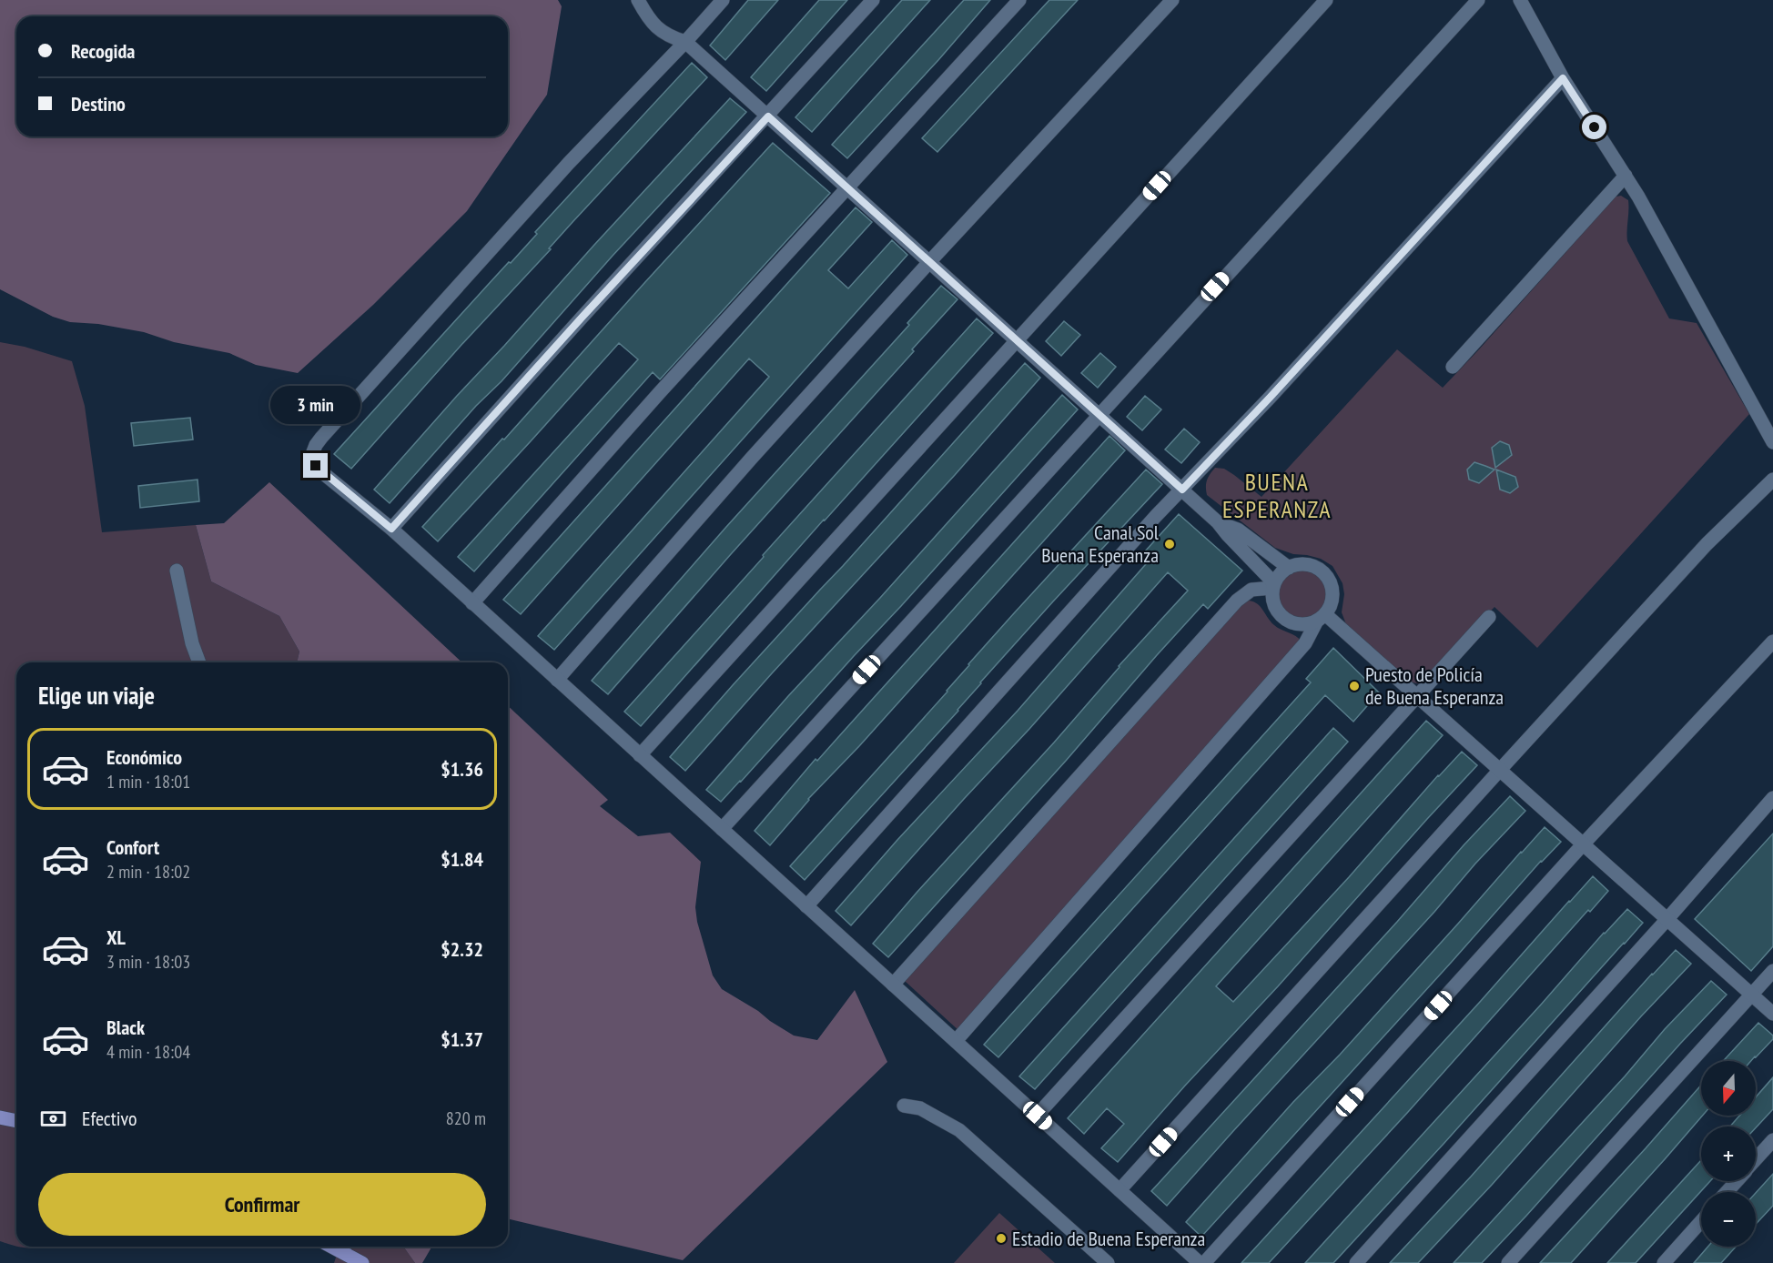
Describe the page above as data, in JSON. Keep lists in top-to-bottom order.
{
  "districts": ["BUENA ESPERANZA"],
  "places": ["Canal Sol Buena Esperanza", "Puesto de Policía de Buena Esperanza", "Estadio de Buena Esperanza"],
  "north": "bottom",
  "page": {
    "banner": ["Recogida", "Destino"],
    "bubble": "3 min",
    "heading": "Elige un viaje",
    "list": [
      {
        "name": "Económico",
        "note": "1 min · 18:01",
        "value": "$1.36"
      },
      {
        "name": "Confort",
        "note": "2 min · 18:02",
        "value": "$1.84"
      },
      {
        "name": "XL",
        "note": "3 min · 18:03",
        "value": "$2.32"
      },
      {
        "name": "Black",
        "note": "4 min · 18:04",
        "value": "$1.37"
      }
    ],
    "map_buttons": ["+", "−"],
    "pay": ["Efectivo", "820 m"],
    "buttons": "Confirmar"
  }
}
